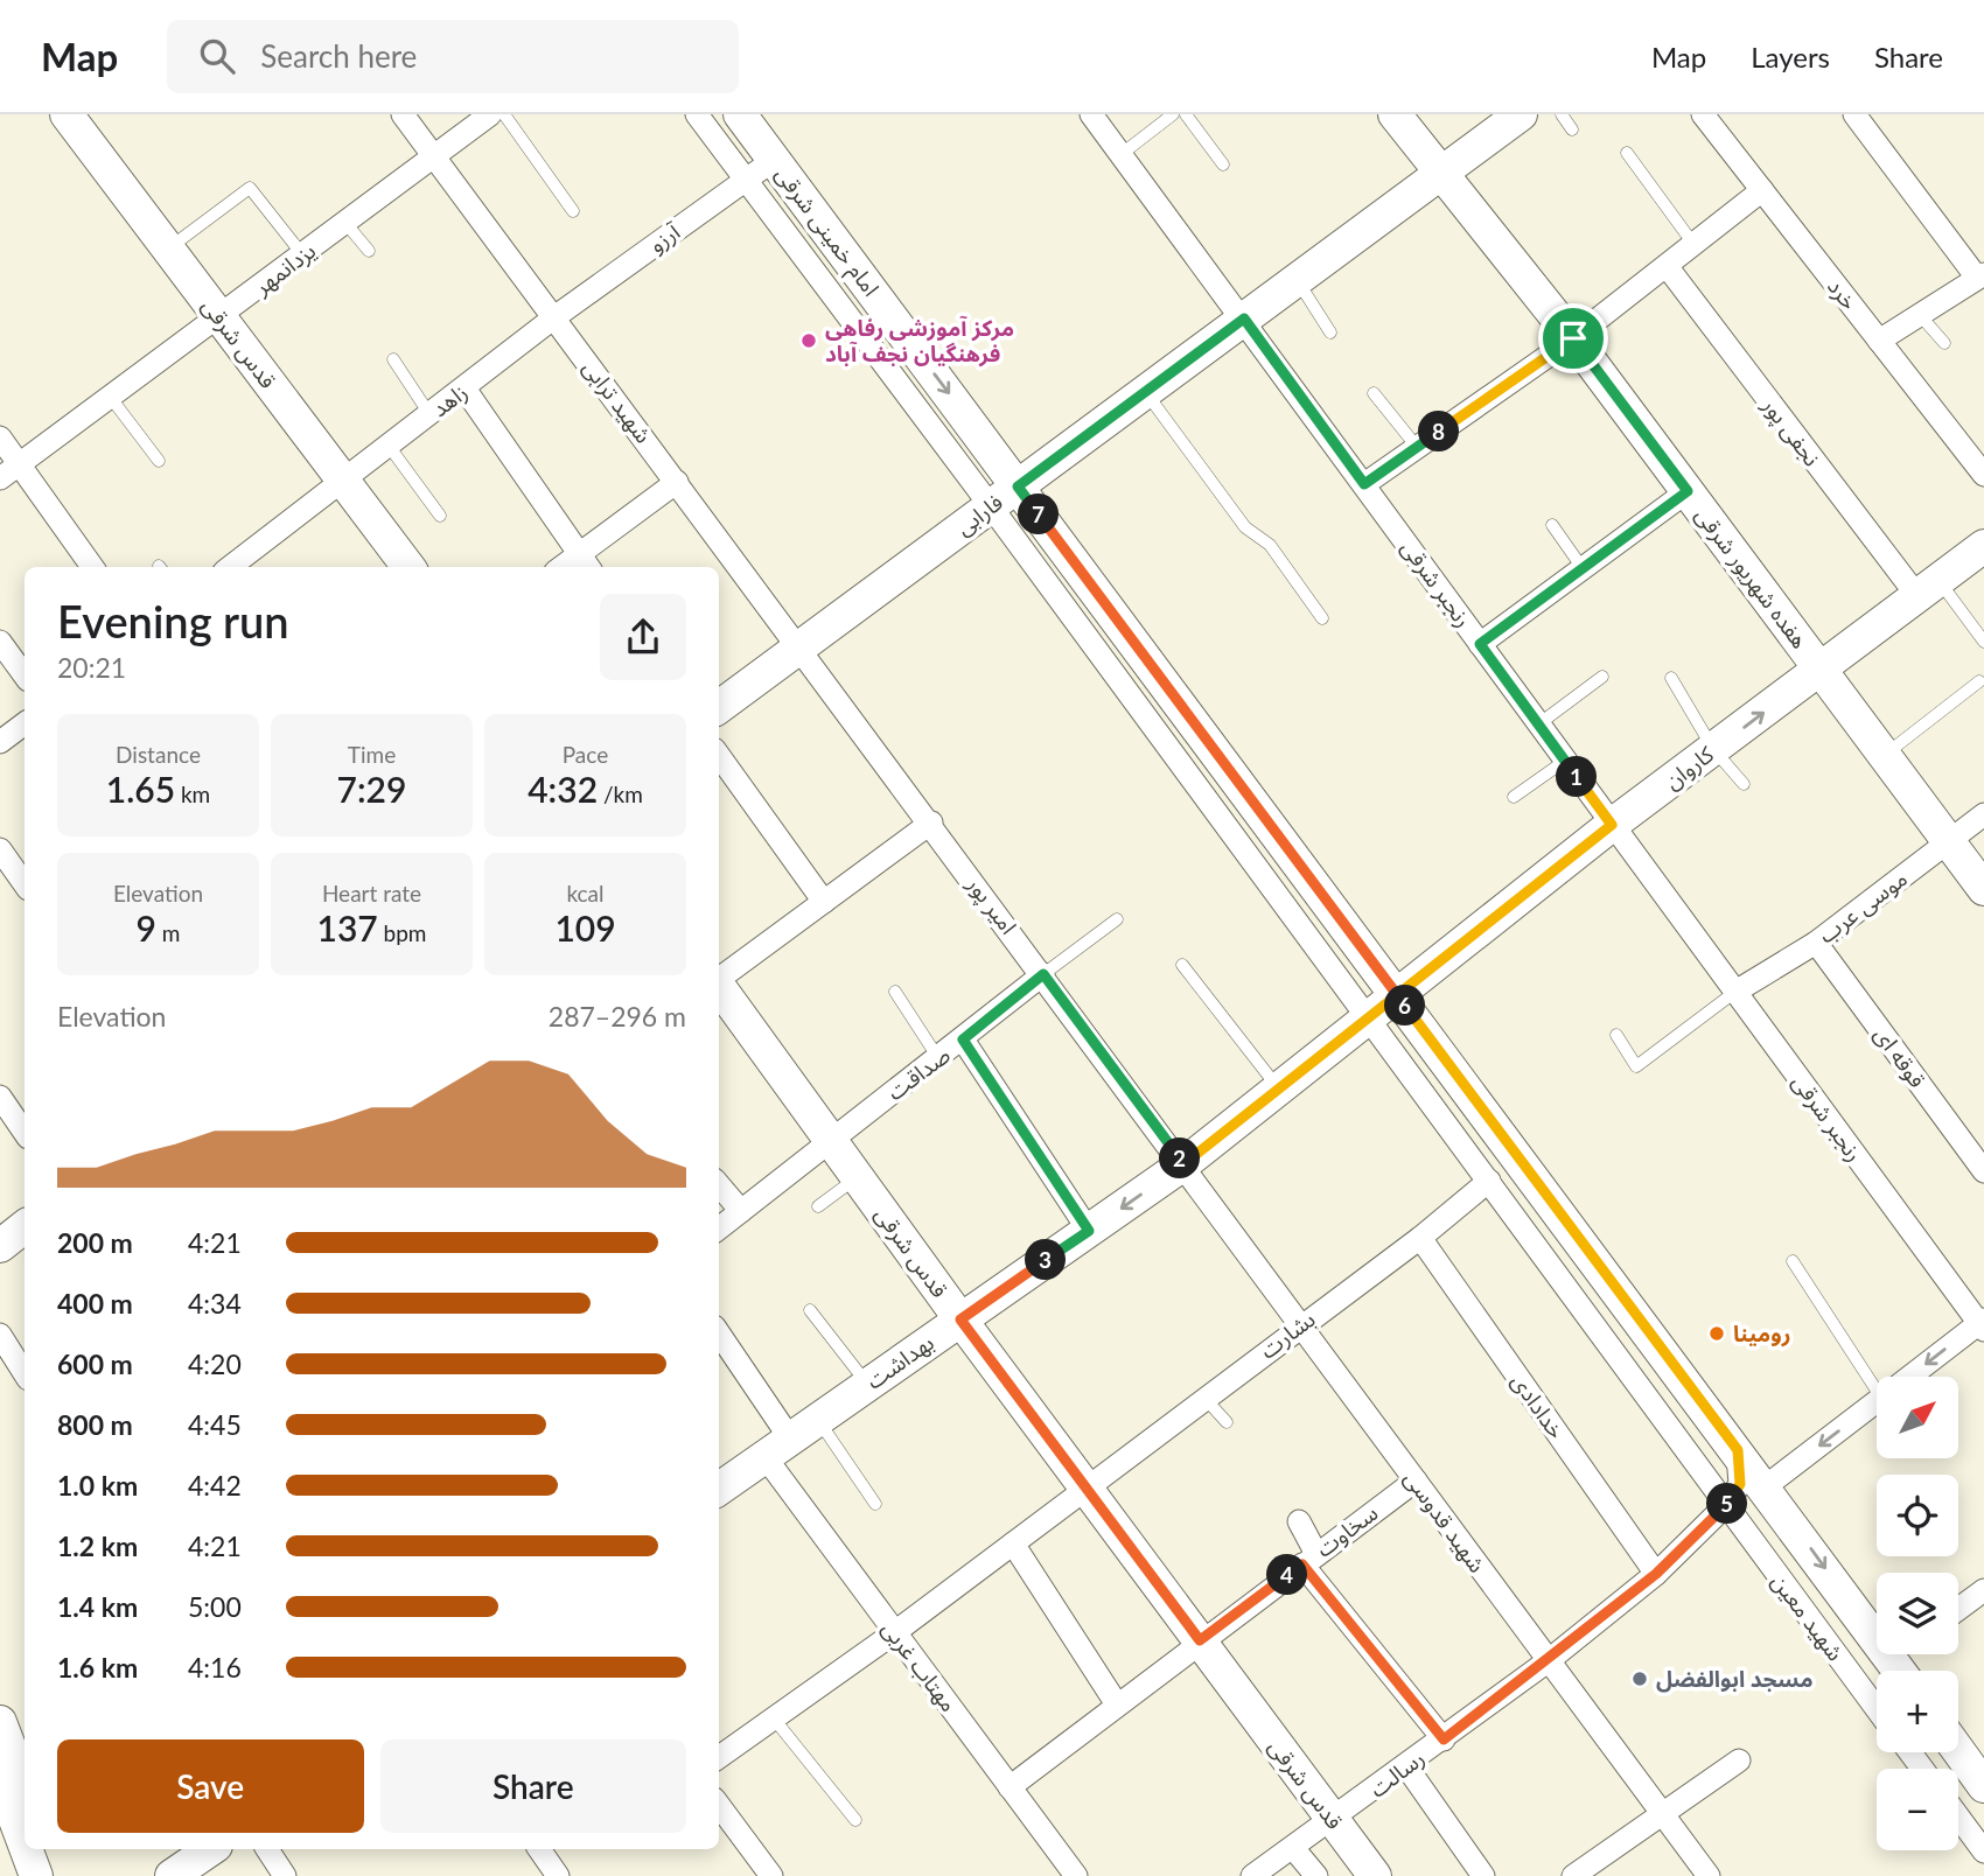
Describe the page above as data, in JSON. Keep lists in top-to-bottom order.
{
  "streets": {
    "street": [
      "امام خمینی شرقی",
      "آرزو",
      "یزدانمهر",
      "خرد",
      "قدس شرقی",
      "زاهد",
      "شهید ترابی",
      "نجفی پور",
      "فارابی",
      "هفده شهریور شرقی",
      "رنجبر شرقی",
      "کاروان",
      "امیر پور",
      "موسی عرب",
      "قوقه ای",
      "صداقت",
      "بشارت",
      "بهداشت",
      "خدادادی",
      "شهید قدوسی",
      "سخاوت",
      "شهید معین",
      "مهتاب غربی",
      "رسالت"
    ]
  },
  "crossings": [
    ["امام خمینی شرقی", "آرزو"],
    ["امام خمینی شرقی", "فارابی"],
    ["امام خمینی شرقی", "کاروان"],
    ["امام خمینی شرقی", "بهداشت"],
    ["امام خمینی شرقی", "رسالت"],
    ["آرزو", "زاهد"],
    ["آرزو", "شهید ترابی"],
    ["آرزو", "شهید معین"],
    ["یزدانمهر", "قدس شرقی"],
    ["یزدانمهر", "شهید ترابی"],
    ["قدس شرقی", "زاهد"],
    ["قدس شرقی", "صداقت"],
    ["قدس شرقی", "بشارت"],
    ["قدس شرقی", "بهداشت"],
    ["قدس شرقی", "سخاوت"],
    ["قدس شرقی", "رسالت"],
    ["زاهد", "شهید ترابی"],
    ["شهید ترابی", "فارابی"],
    ["شهید ترابی", "امیر پور"],
    ["نجفی پور", "کاروان"],
    ["فارابی", "هفده شهریور شرقی"],
    ["فارابی", "رنجبر شرقی"],
    ["فارابی", "امیر پور"],
    ["فارابی", "شهید معین"],
    ["هفده شهریور شرقی", "کاروان"],
    ["هفده شهریور شرقی", "موسی عرب"],
    ["رنجبر شرقی", "کاروان"],
    ["رنجبر شرقی", "موسی عرب"],
    ["کاروان", "بهداشت"],
    ["امیر پور", "صداقت"],
    ["امیر پور", "بهداشت"],
    ["امیر پور", "شهید قدوسی"],
    ["موسی عرب", "قوقه ای"],
    ["بشارت", "خدادادی"],
    ["بشارت", "شهید قدوسی"],
    ["بشارت", "شهید معین"],
    ["بشارت", "مهتاب غربی"],
    ["بهداشت", "شهید قدوسی"],
    ["بهداشت", "شهید معین"],
    ["بهداشت", "مهتاب غربی"],
    ["خدادادی", "رسالت"],
    ["شهید قدوسی", "سخاوت"],
    ["شهید قدوسی", "رسالت"],
    ["سخاوت", "مهتاب غربی"],
    ["شهید معین", "رسالت"]
  ],
  "places": ["مرکز آموزشی رفاهی فرهنگیان نجف آباد", "رومینا", "مسجد ابوالفضل"],
  "north": "top right",
  "page": {
    "header": "Map",
    "search": "Search here",
    "nav": ["Map", "Layers", "Share"],
    "pins": [
      "8",
      "7",
      "1",
      "6",
      "2",
      "3",
      "5",
      "4"
    ],
    "heading": ["Evening run", "20:21"],
    "stats": [
      ["Distance", "1.65 km"],
      ["Time", "7:29"],
      ["Pace", "4:32 /km"],
      ["Elevation", "9 m"],
      ["Heart rate", "137 bpm"],
      ["kcal", "109"]
    ],
    "chart": ["Elevation", "287–296 m"],
    "list": [
      {
        "name": "200 m",
        "note": "4:21"
      },
      {
        "name": "400 m",
        "note": "4:34"
      },
      {
        "name": "600 m",
        "note": "4:20"
      },
      {
        "name": "800 m",
        "note": "4:45"
      },
      {
        "name": "1.0 km",
        "note": "4:42"
      },
      {
        "name": "1.2 km",
        "note": "4:21"
      },
      {
        "name": "1.4 km",
        "note": "5:00"
      },
      {
        "name": "1.6 km",
        "note": "4:16"
      }
    ],
    "map_buttons": ["+", "−"],
    "buttons": ["Save", "Share"]
  }
}
